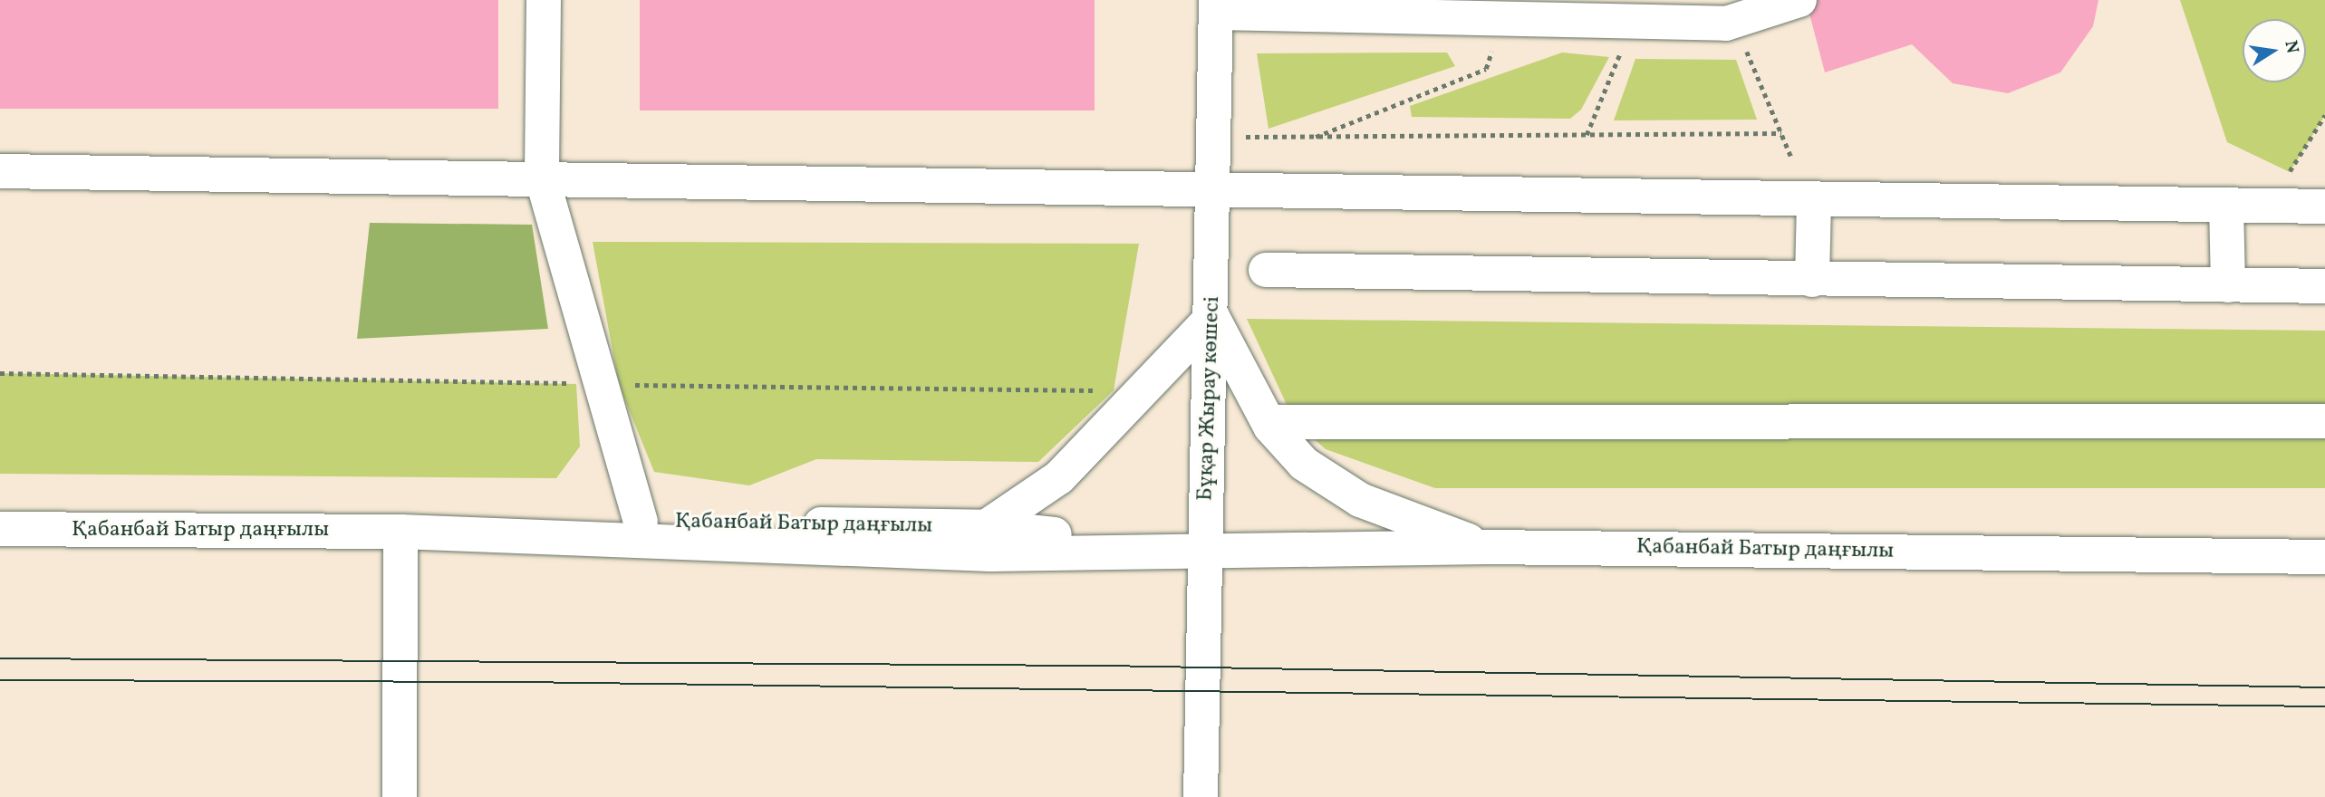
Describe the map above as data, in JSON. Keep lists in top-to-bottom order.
{
  "streets": {
    "main road": ["Бұқар Жырау көшесі", "Қабанбай Батыр даңғылы"]
  },
  "crossings": [
    ["Бұқар Жырау көшесі", "Қабанбай Батыр даңғылы"]
  ],
  "north": "right"
}
